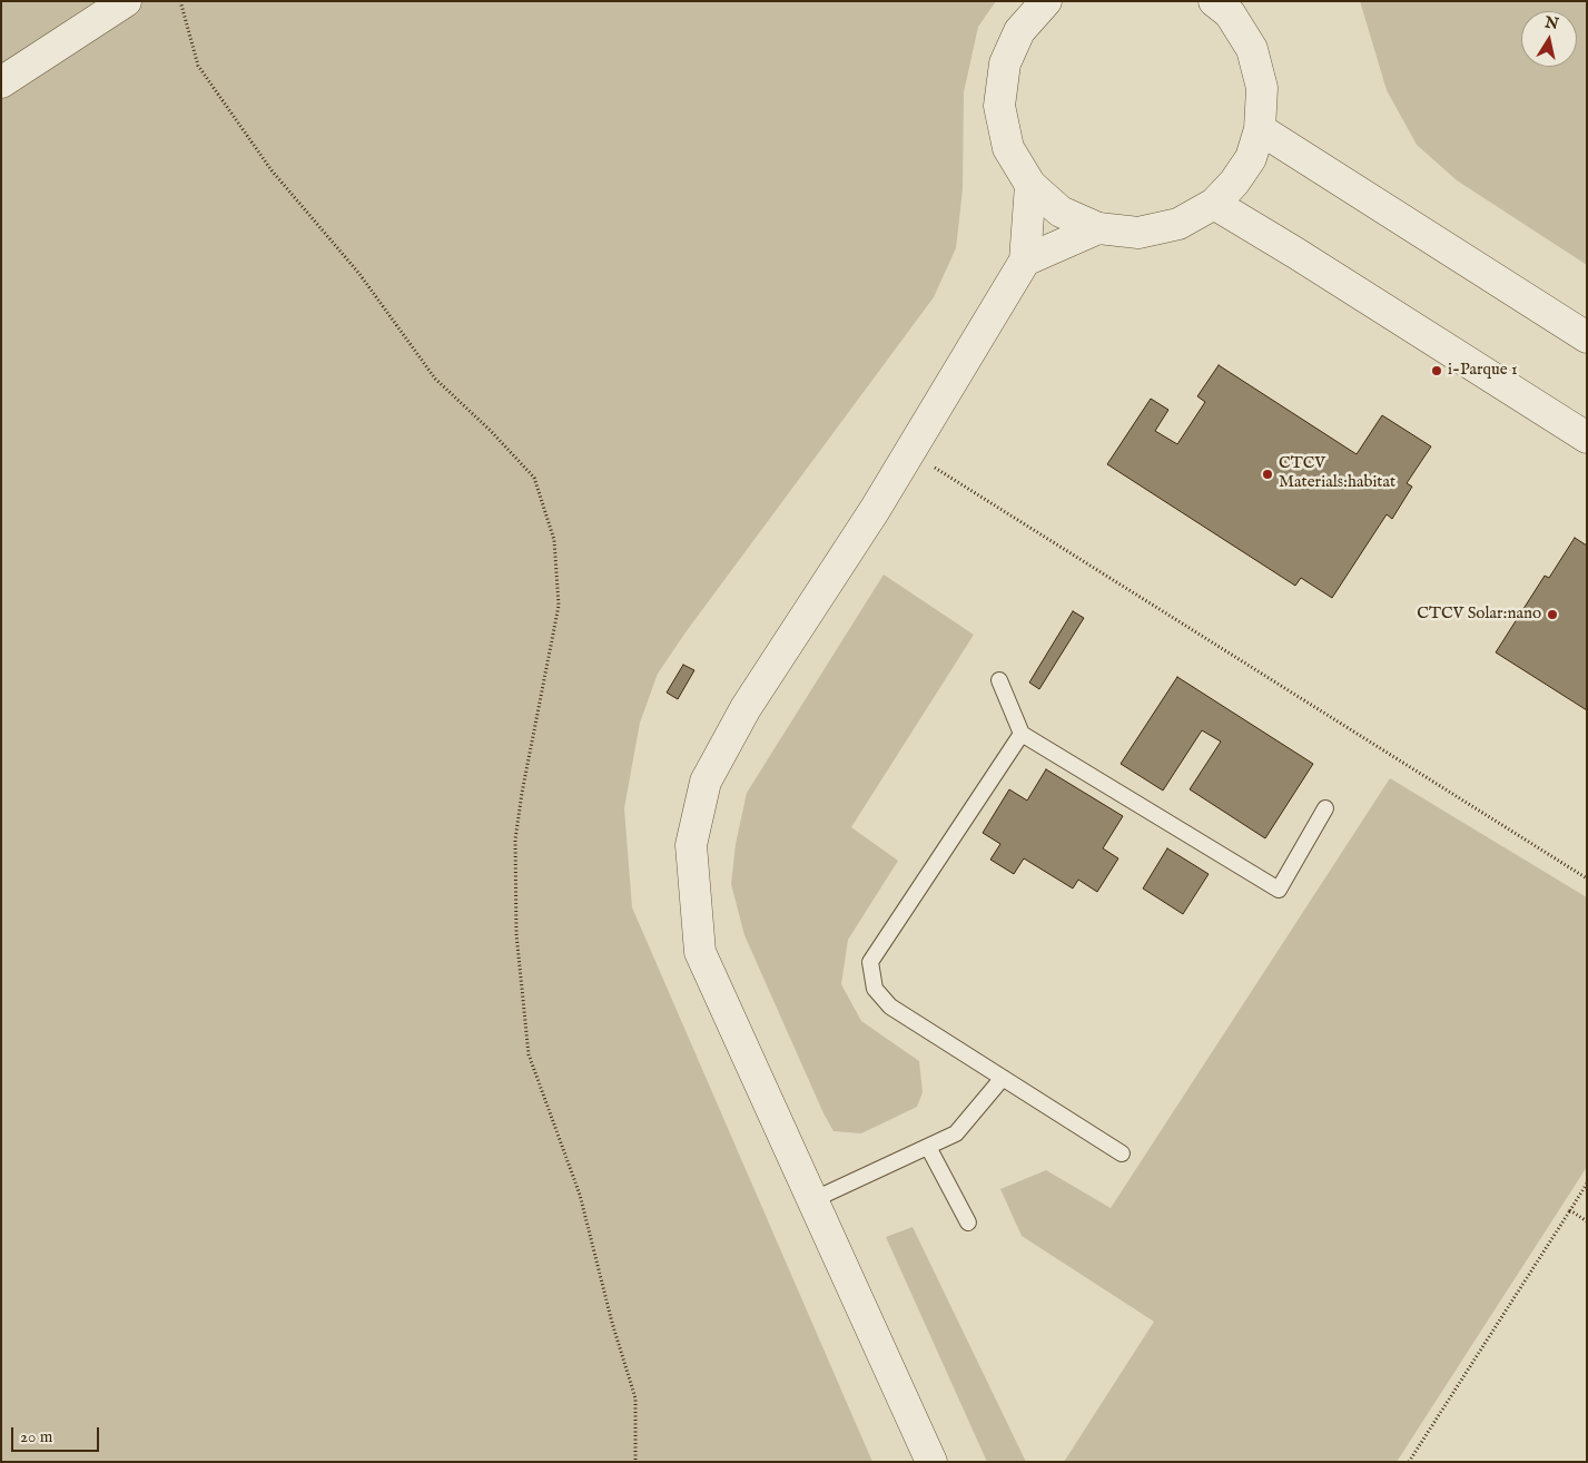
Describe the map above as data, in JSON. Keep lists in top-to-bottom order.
{
  "places": ["i-Parque 1", "CTCV Materials:habitat", "CTCV Solar:nano"],
  "scale_bar": "20 m",
  "north": "top"
}
